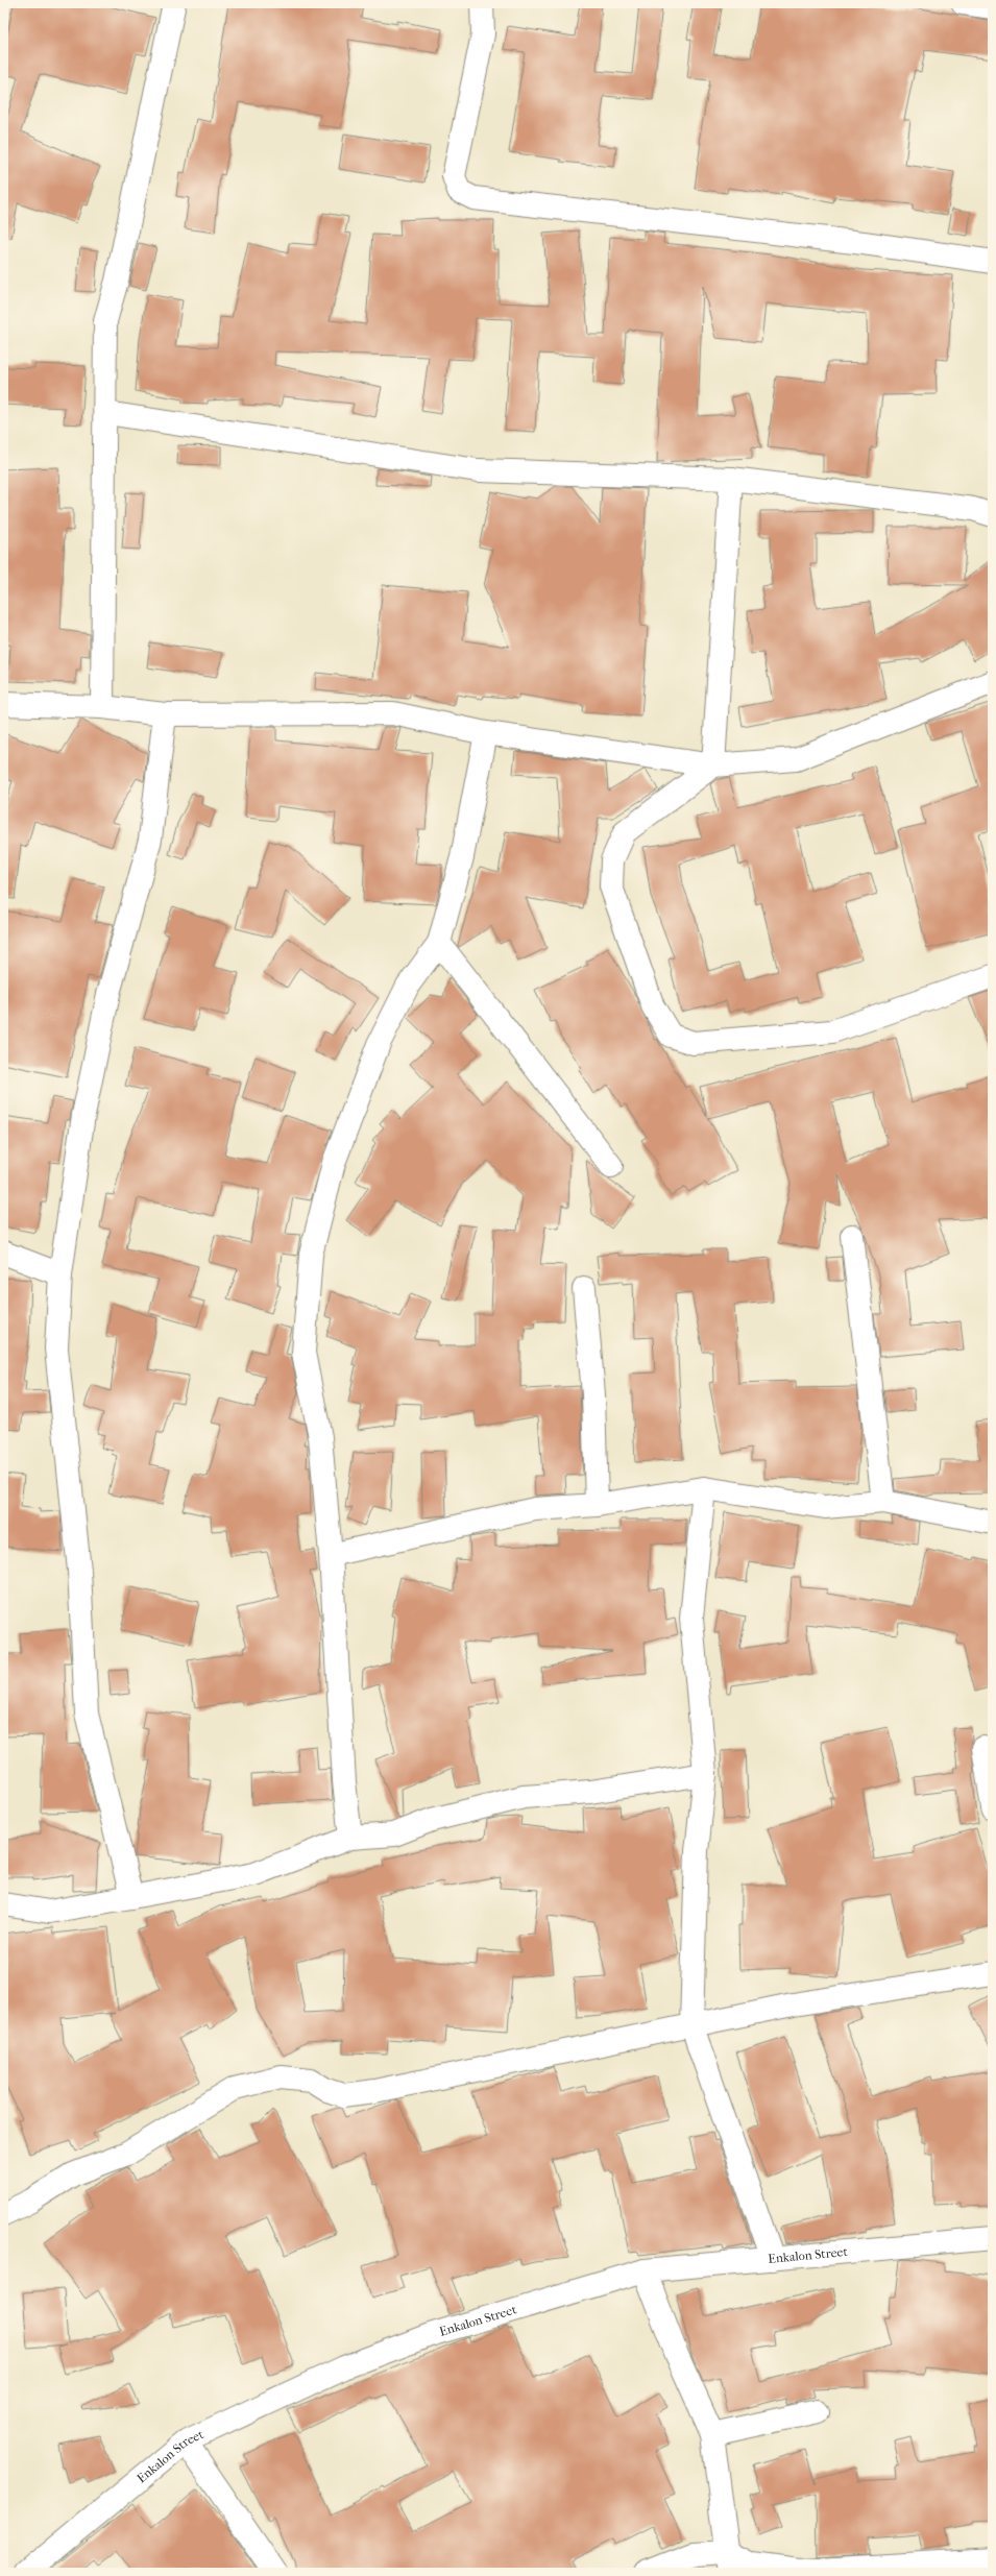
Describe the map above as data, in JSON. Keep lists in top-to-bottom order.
{
  "streets": {
    "street": ["Enkalon Street"]
  }
}
